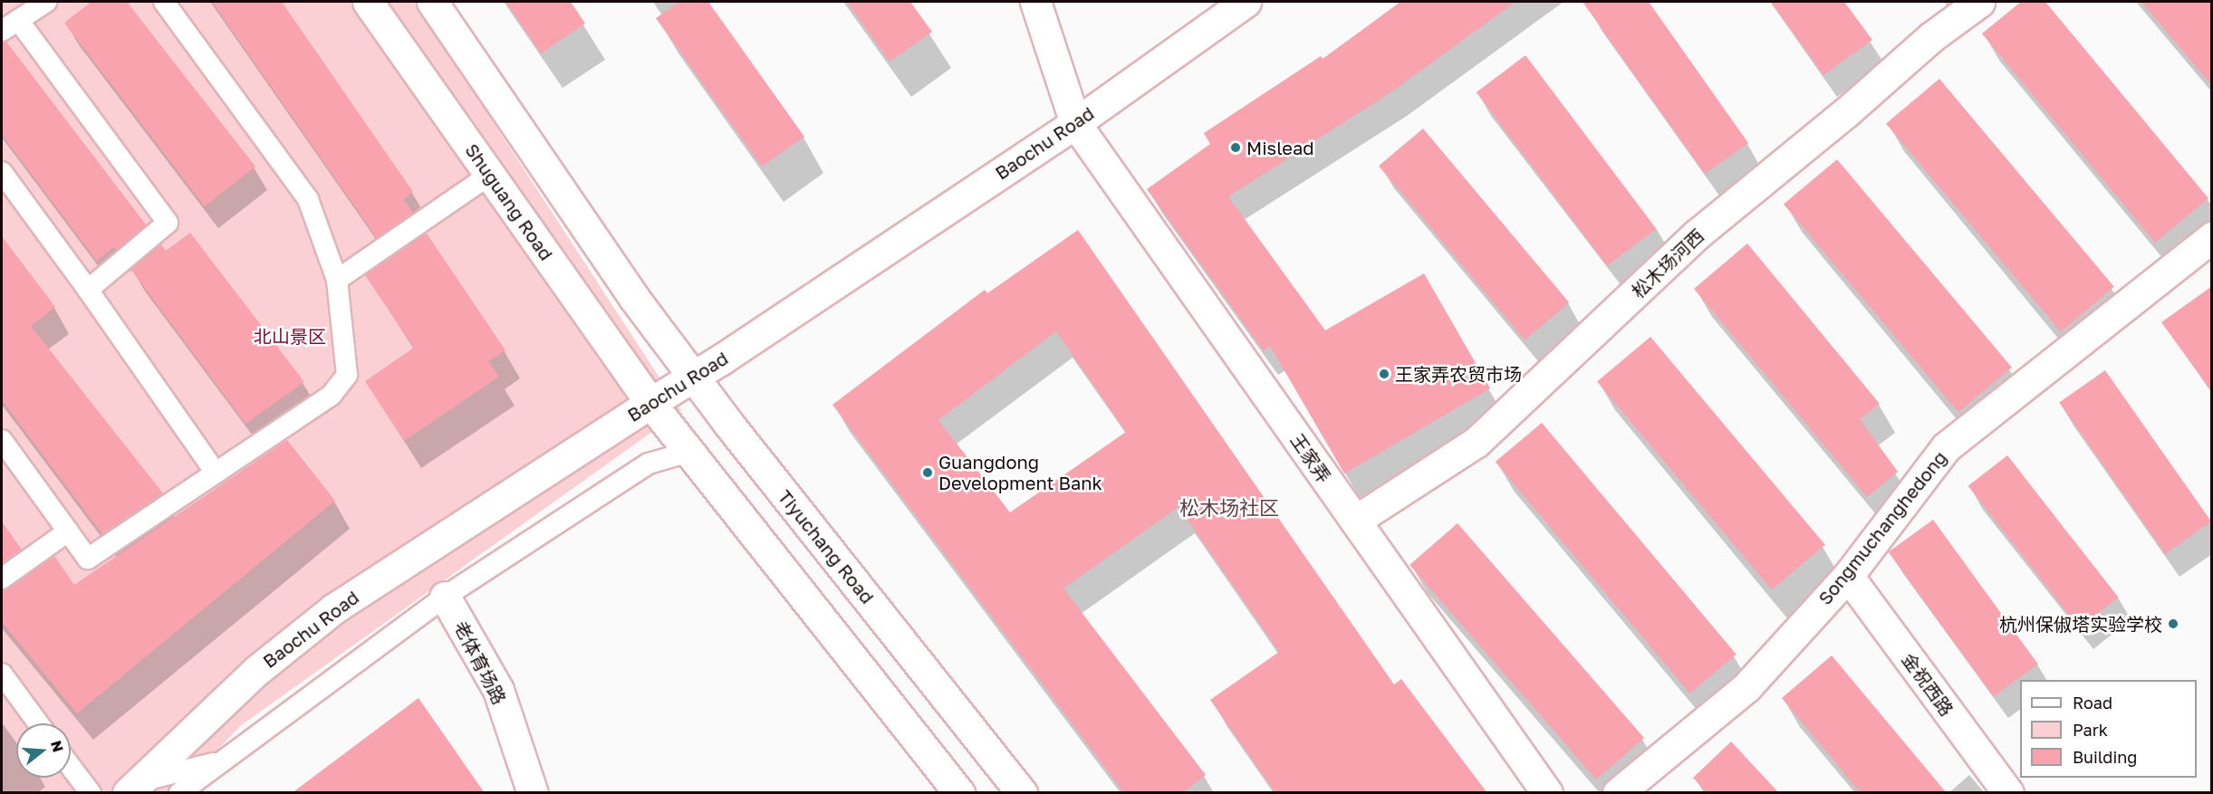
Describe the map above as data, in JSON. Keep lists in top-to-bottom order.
{
  "streets": {
    "main road": [
      "Baochu Road",
      "Shuguang Road",
      "松木场河西",
      "王家弄",
      "Songmuchanghedong",
      "Tiyuchang Road",
      "老体育场路",
      "金祝西路"
    ]
  },
  "crossings": [
    ["Baochu Road", "Shuguang Road"],
    ["Baochu Road", "王家弄"],
    ["Baochu Road", "Tiyuchang Road"],
    ["松木场河西", "王家弄"],
    ["Songmuchanghedong", "金祝西路"]
  ],
  "districts": ["松木场社区"],
  "parks": ["北山景区"],
  "places": [
    "Mislead",
    "王家弄农贸市场",
    "Guangdong Development Bank",
    "杭州保俶塔实验学校"
  ],
  "legend": ["Road", "Park", "Building"],
  "north": "right"
}
